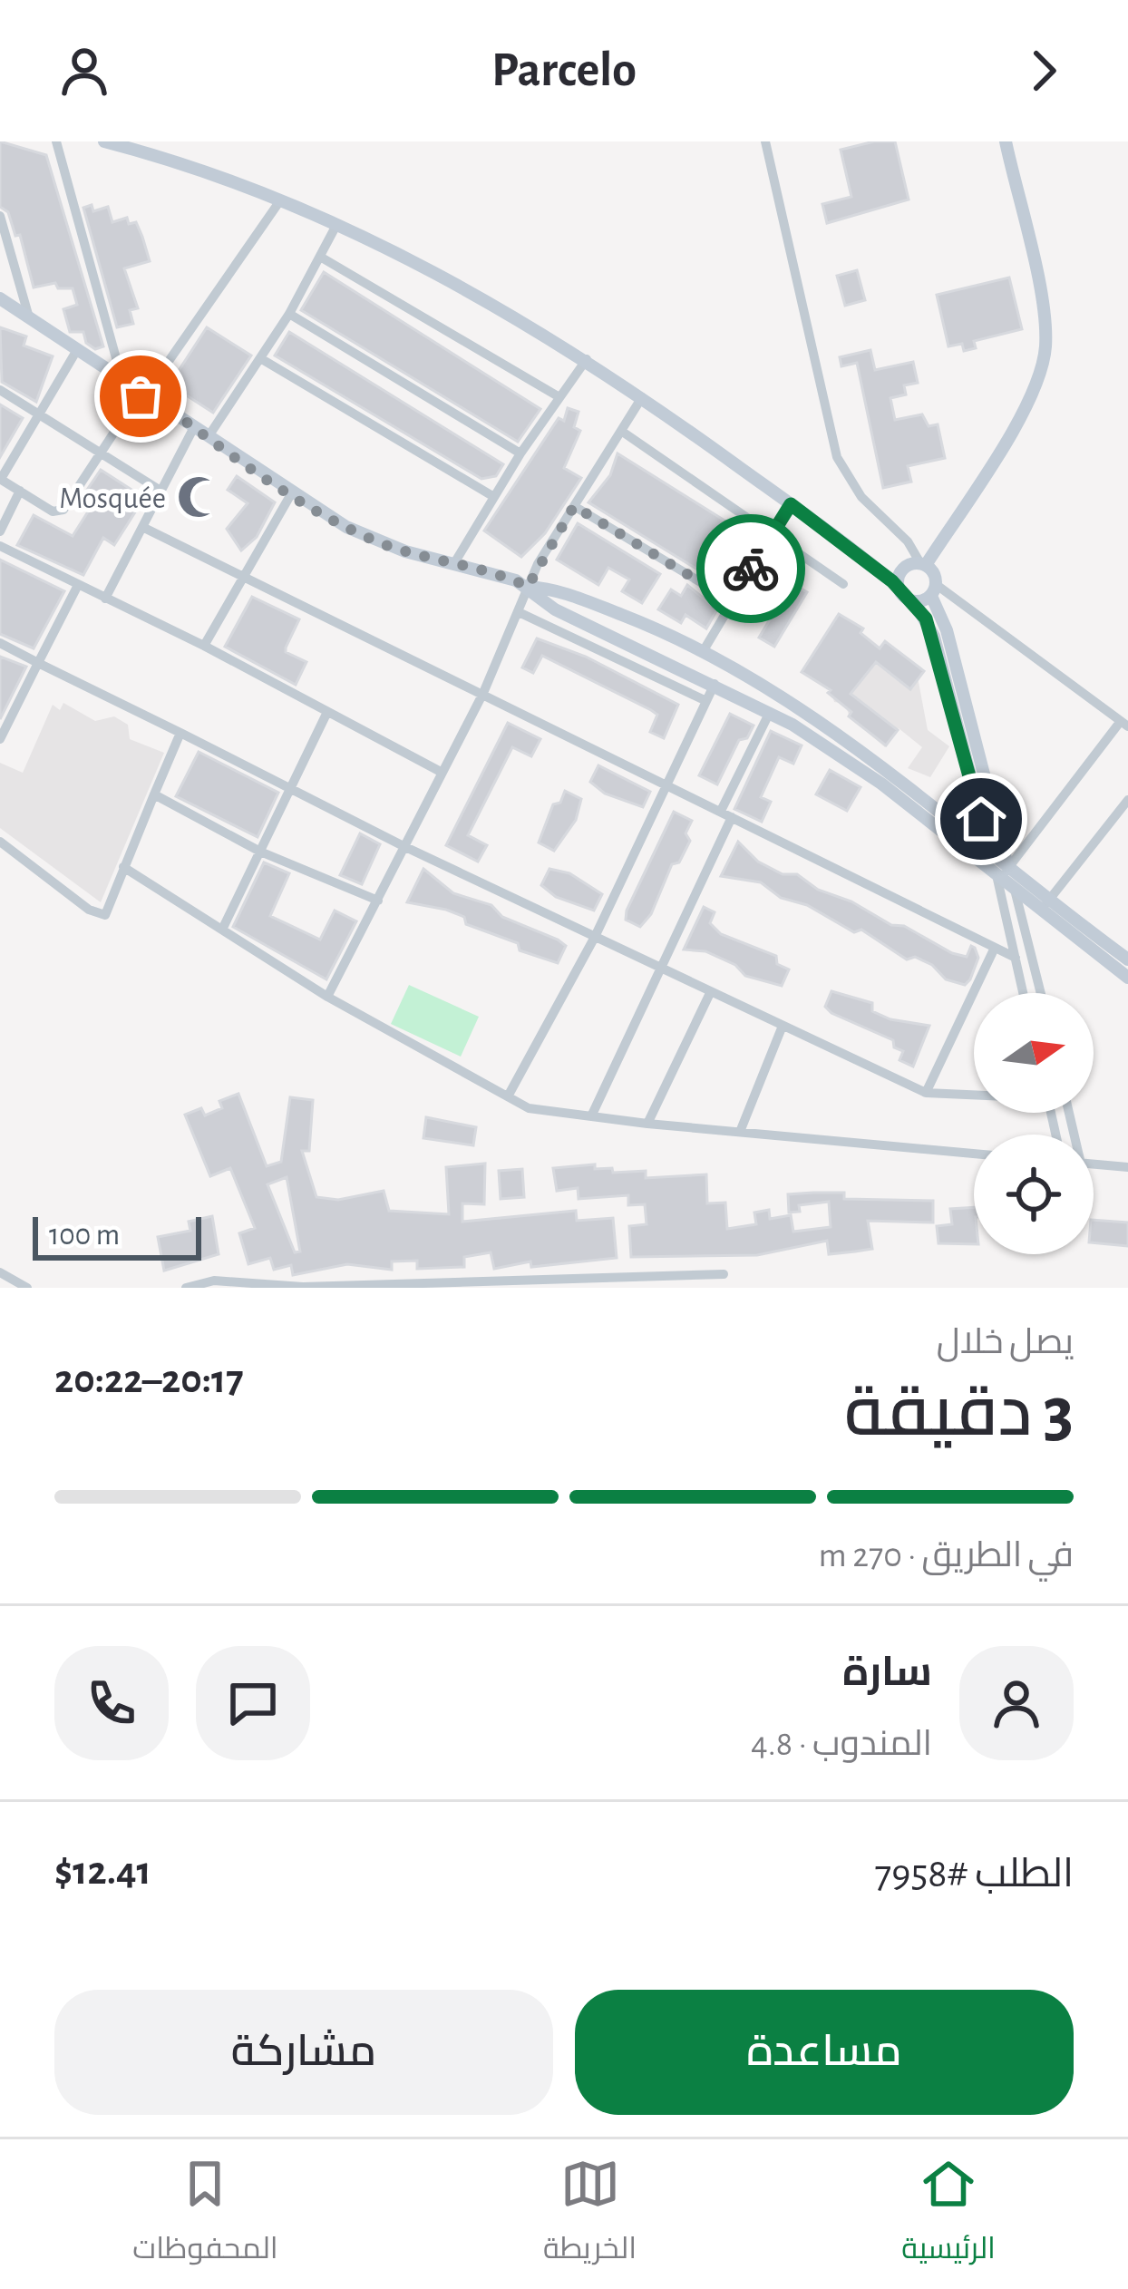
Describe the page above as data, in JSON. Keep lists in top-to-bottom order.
{
  "places": {
    "mosque": ["Mosquée"]
  },
  "scale_bar": "100 m",
  "north": "right",
  "page": {
    "header": "Parcelo",
    "scale": "100 m",
    "heading": ["3 دقيقة", "يصل خلال", "20:17–20:22"],
    "panel": [
      "سارة",
      "المندوب · 4.8",
      "الطلب #7958",
      "$12.41"
    ],
    "bar": "في الطريق · 270 m",
    "buttons": ["مساعدة", "مشاركة"],
    "tabs": ["الرئيسية", "الخريطة", "المحفوظات"]
  }
}
